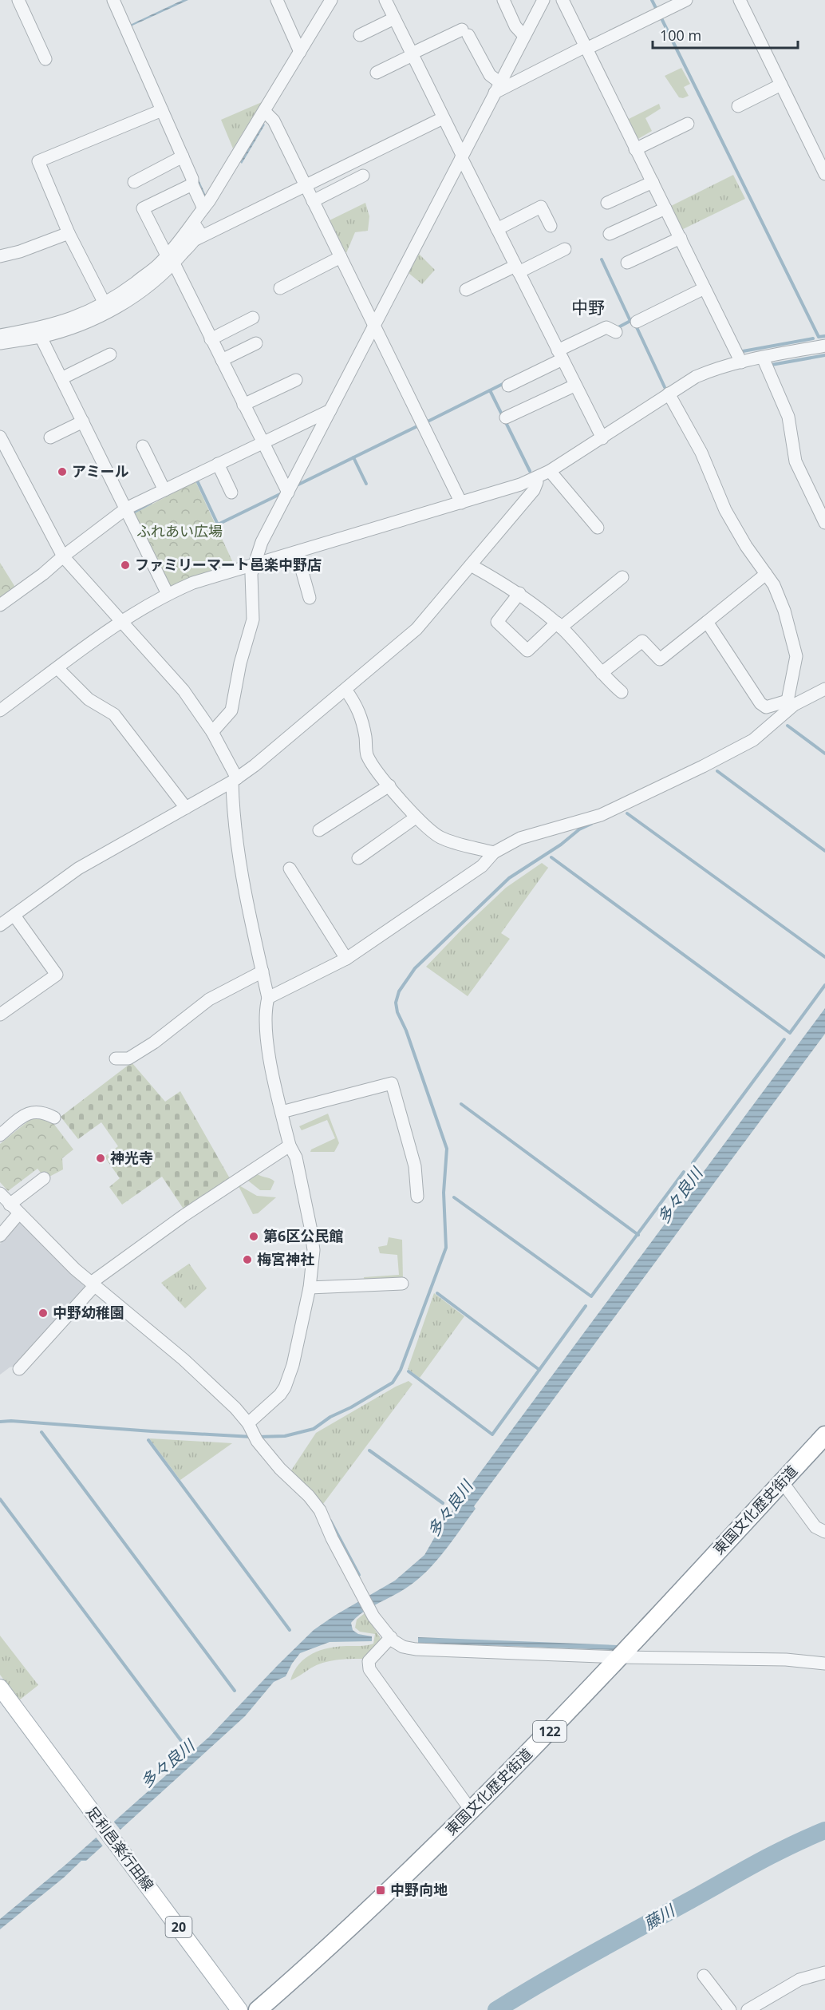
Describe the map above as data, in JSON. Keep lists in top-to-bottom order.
{
  "streets": {
    "highway": ["東国文化歴史街道", "122"],
    "main road": ["足利邑楽行田線", "20"]
  },
  "districts": ["中野"],
  "water": ["多々良川", "藤川"],
  "parks": ["ふれあい広場"],
  "places": {
    "other": [
      "アミール",
      "ファミリーマート邑楽中野店",
      "神光寺",
      "第6区公民館",
      "梅宮神社",
      "中野幼稚園"
    ],
    "transit": ["中野向地"]
  },
  "scale_bar": "100 m"
}
